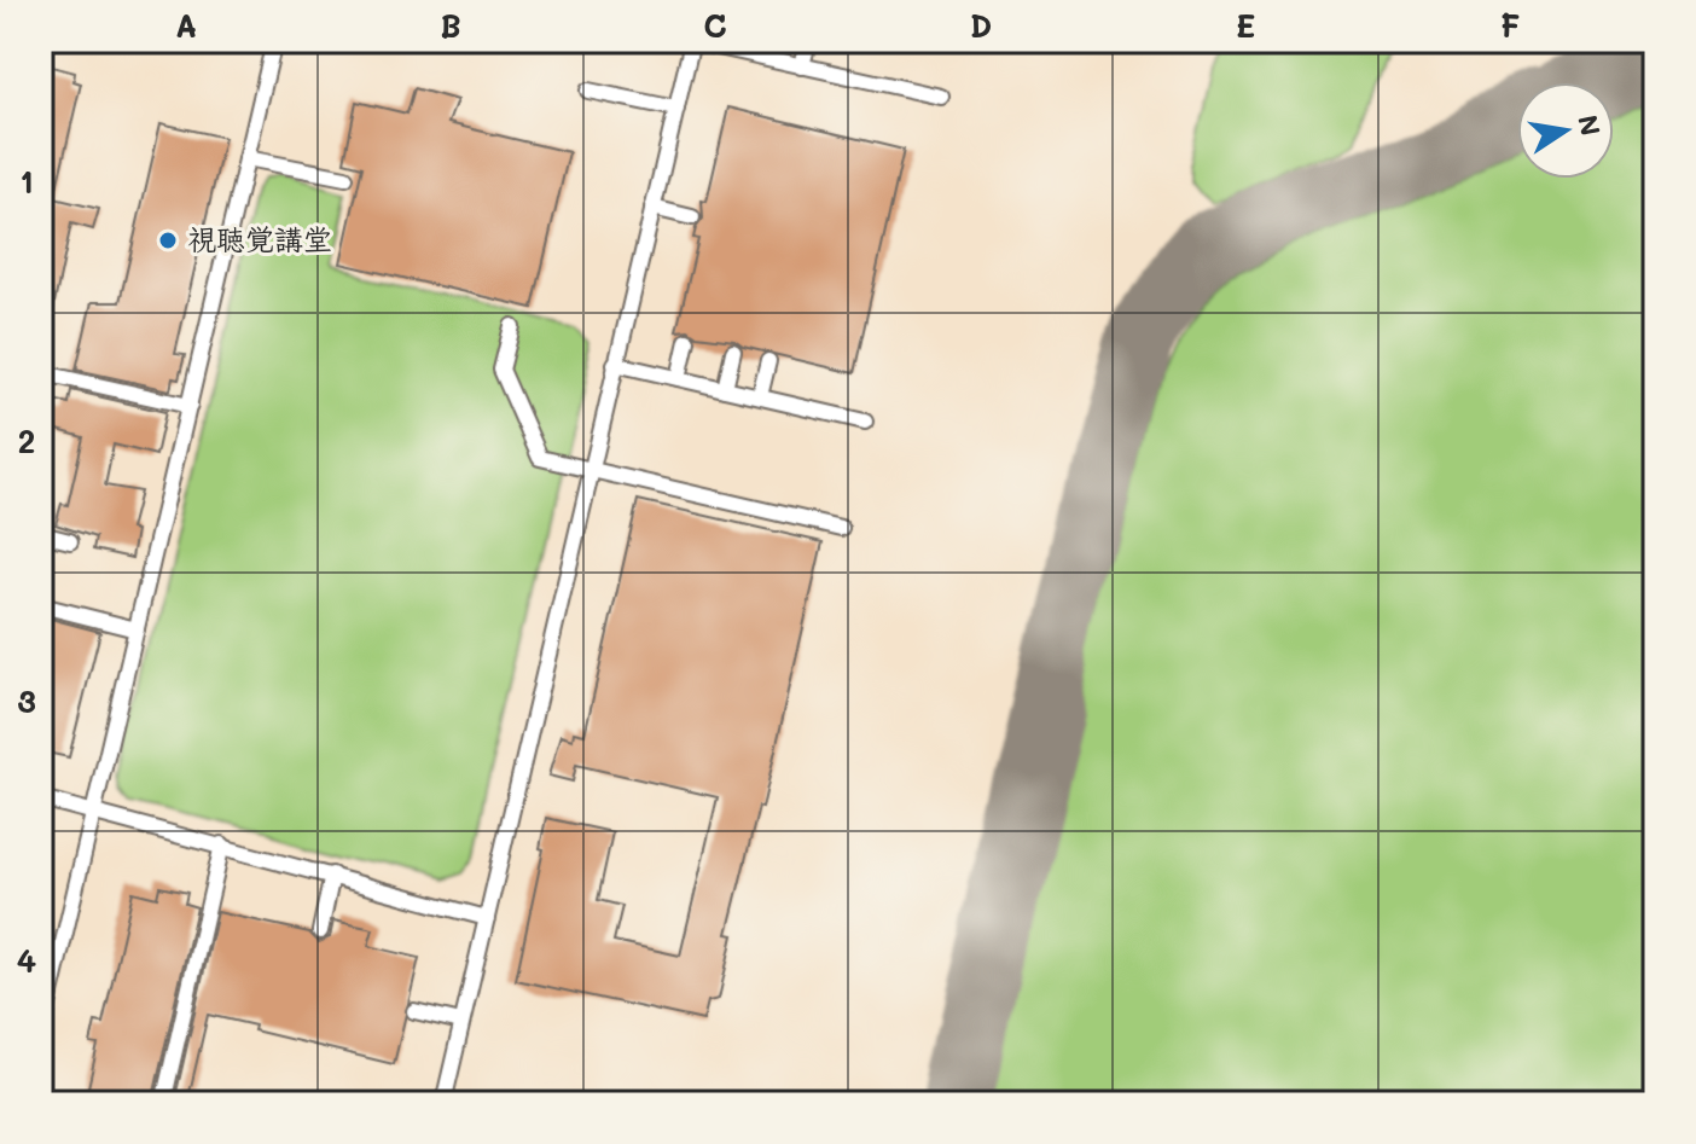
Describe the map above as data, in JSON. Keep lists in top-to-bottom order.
{
  "places": ["視聴覚講堂"],
  "north": "right",
  "grid": {
    "columns": [
      "A",
      "B",
      "C",
      "D",
      "E",
      "F"
    ],
    "rows": [
      "1",
      "2",
      "3",
      "4"
    ]
  }
}
